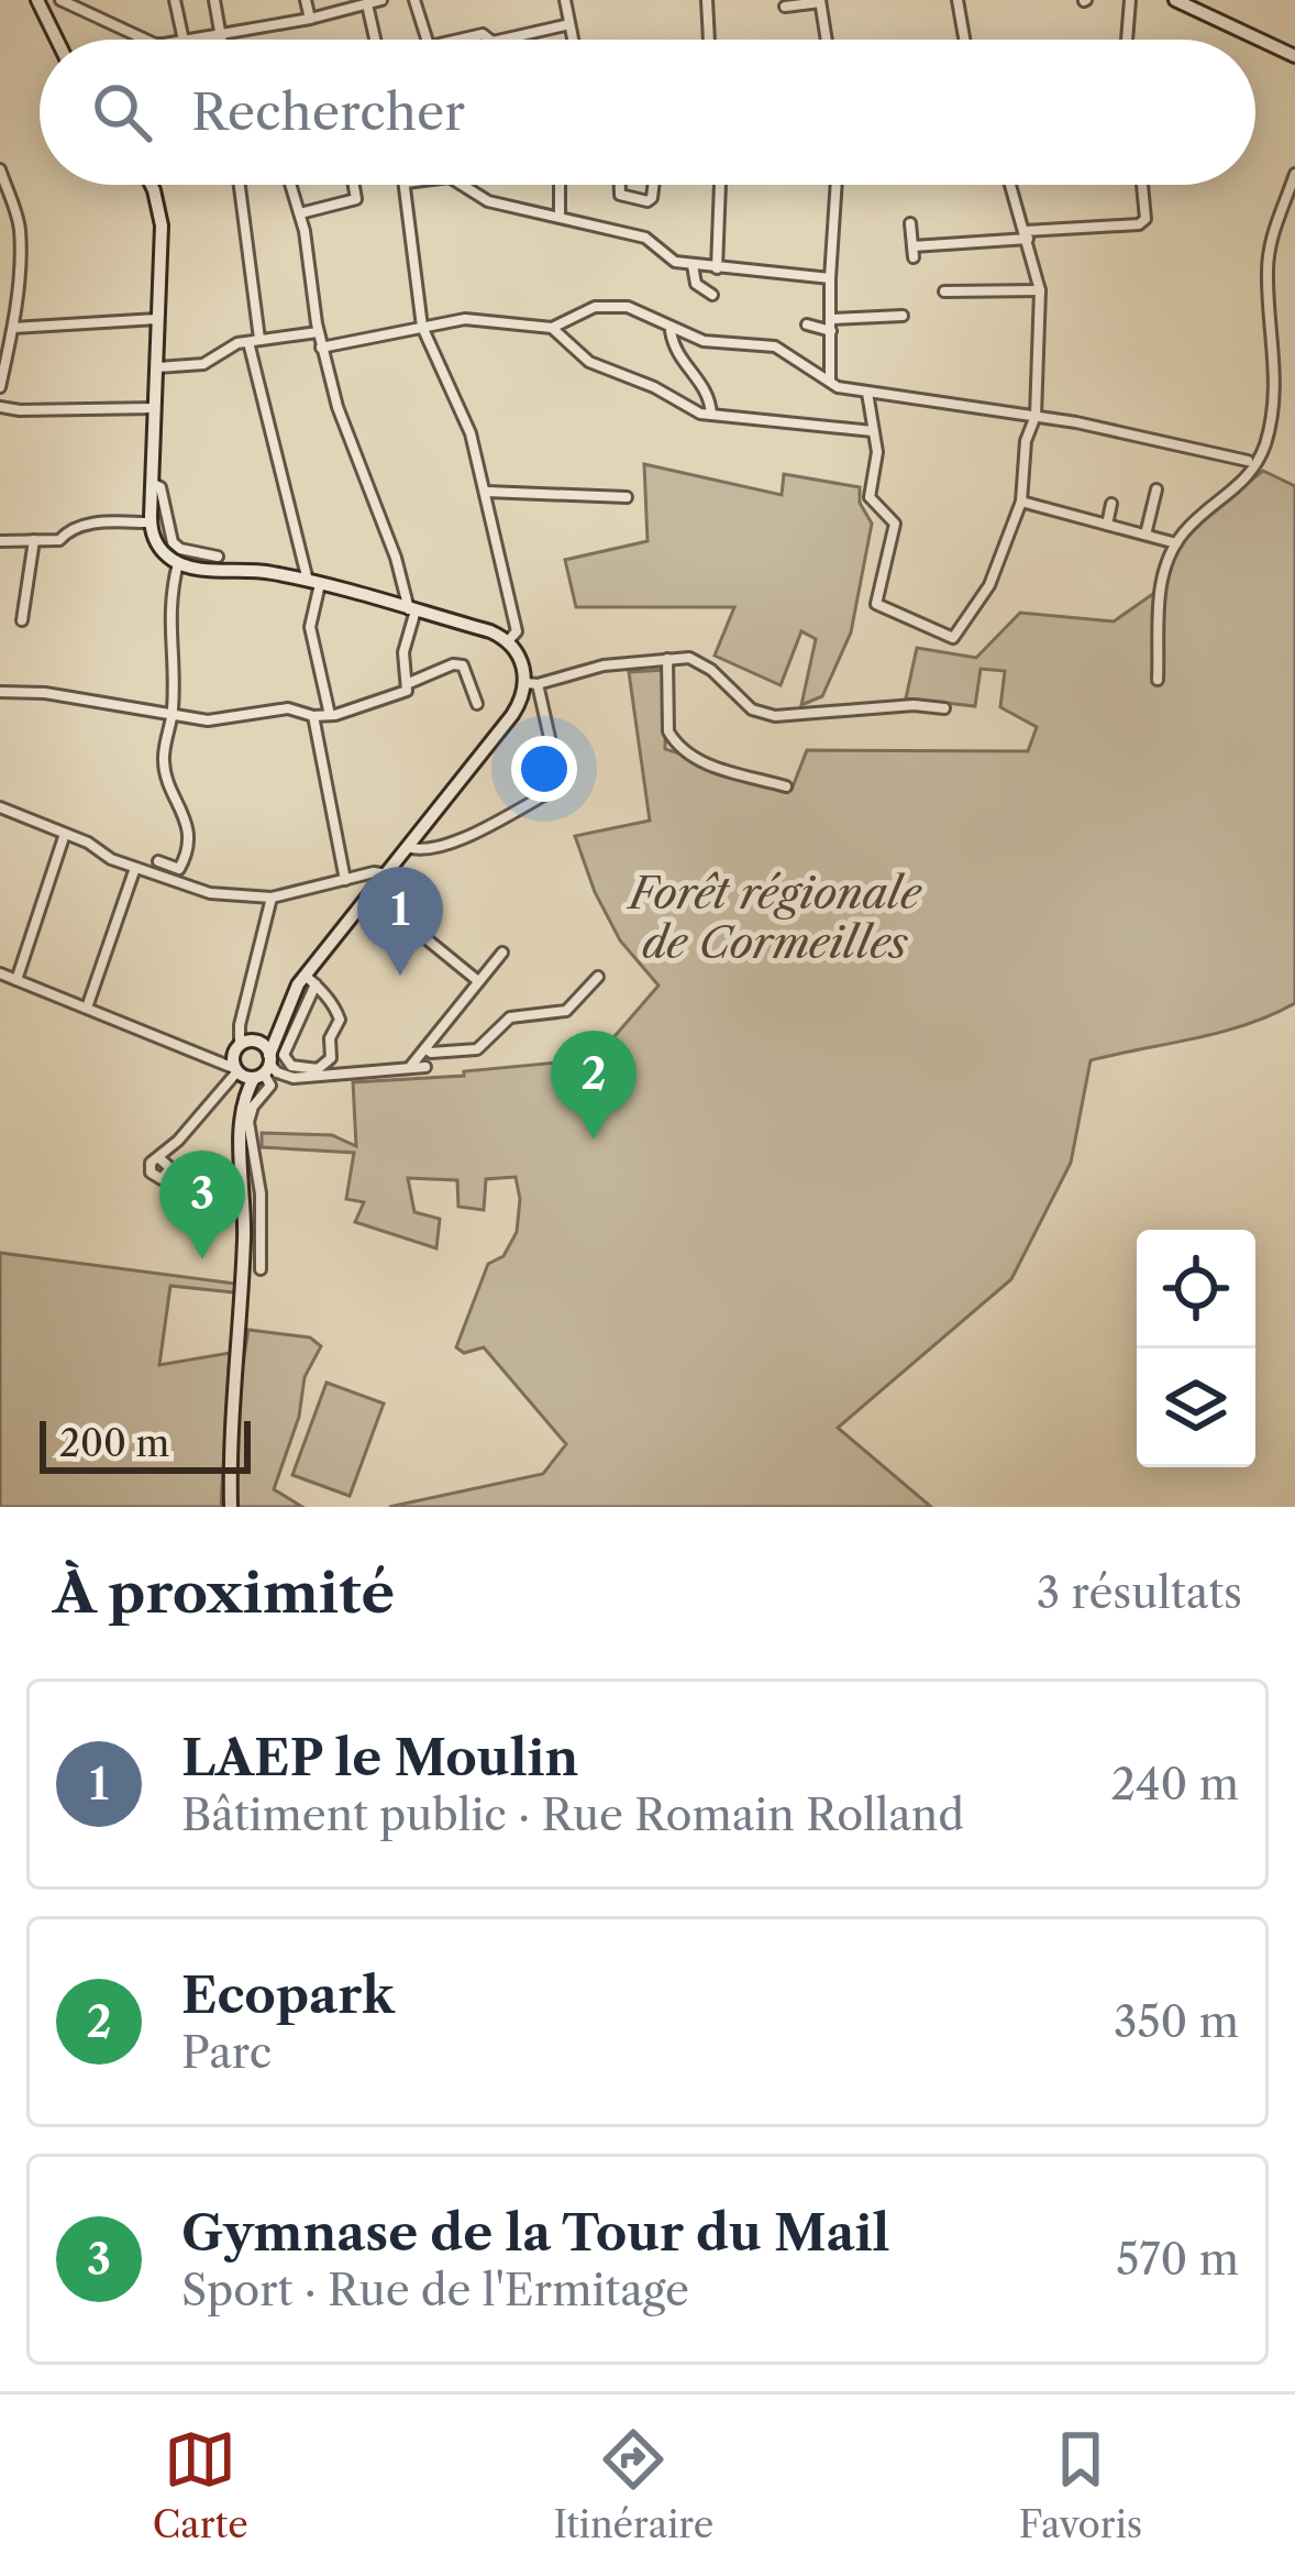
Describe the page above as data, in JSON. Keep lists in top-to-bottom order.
{
  "parks": ["Forêt régionale de Cormeilles"],
  "scale_bar": "200 m",
  "page": {
    "search": "Rechercher",
    "pins": ["1", "2", "3"],
    "scale": "200 m",
    "heading": ["À proximité", "3 résultats"],
    "list": [
      {
        "mark": "1",
        "name": "LAEP le Moulin",
        "note": "Bâtiment public · Rue Romain Rolland",
        "value": "240 m"
      },
      {
        "mark": "2",
        "name": "Ecopark",
        "note": "Parc",
        "value": "350 m"
      },
      {
        "mark": "3",
        "name": "Gymnase de la Tour du Mail",
        "note": "Sport · Rue de l'Ermitage",
        "value": "570 m"
      }
    ],
    "nav": ["Carte", "Itinéraire", "Favoris"]
  }
}
